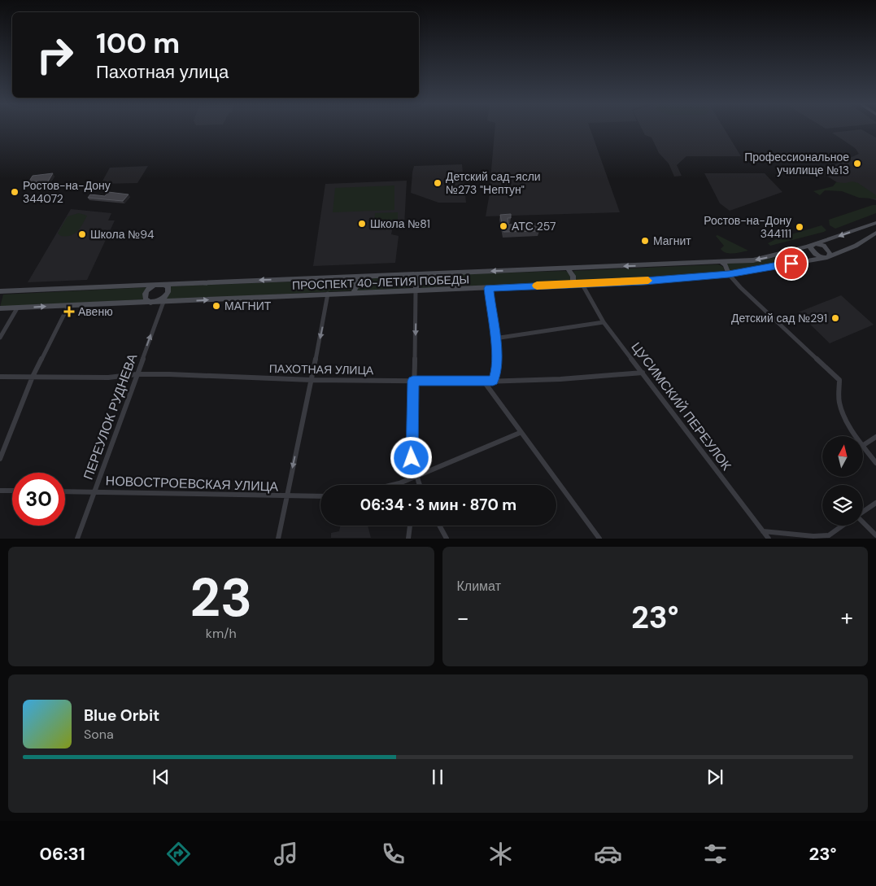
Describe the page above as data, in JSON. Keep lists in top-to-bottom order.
{
  "streets": {
    "main road": ["ПРОСПЕКТ 40-ЛЕТИЯ ПОБЕДЫ"],
    "street": [
      "ПАХОТНАЯ УЛИЦА",
      "ЦУСИМСКИЙ ПЕРЕУЛОК",
      "ПЕРЕУЛОК РУДНЕВА",
      "НОВОСТРОЕВСКАЯ УЛИЦА"
    ]
  },
  "crossings": [
    ["ПРОСПЕКТ 40-ЛЕТИЯ ПОБЕДЫ", "ЦУСИМСКИЙ ПЕРЕУЛОК"],
    ["ПРОСПЕКТ 40-ЛЕТИЯ ПОБЕДЫ", "ПЕРЕУЛОК РУДНЕВА"],
    ["ПАХОТНАЯ УЛИЦА", "ЦУСИМСКИЙ ПЕРЕУЛОК"],
    ["ПАХОТНАЯ УЛИЦА", "ПЕРЕУЛОК РУДНЕВА"],
    ["ПЕРЕУЛОК РУДНЕВА", "НОВОСТРОЕВСКАЯ УЛИЦА"]
  ],
  "places": {
    "other": [
      "Профессиональное училище №13",
      "Детский сад-ясли №273 \"Нептун\"",
      "Ростов-на-Дону 344072",
      "Школа №81",
      "АТС 257",
      "Ростов-на-Дону 344111",
      "Школа №94",
      "Магнит",
      "МАГНИТ",
      "Детский сад №291"
    ],
    "health": ["Авеню"]
  },
  "north": "top",
  "page": {
    "turn": ["100 m", "Пахотная улица"],
    "limit": "30",
    "trip": "06:34 · 3 мин · 870 m",
    "tile": [
      ["23", "km/h"],
      "Климат"
    ],
    "heat": ["−", "23°", "+"],
    "song": ["Blue Orbit", "Sona"],
    "tabs": ["06:31", "23°"]
  }
}
